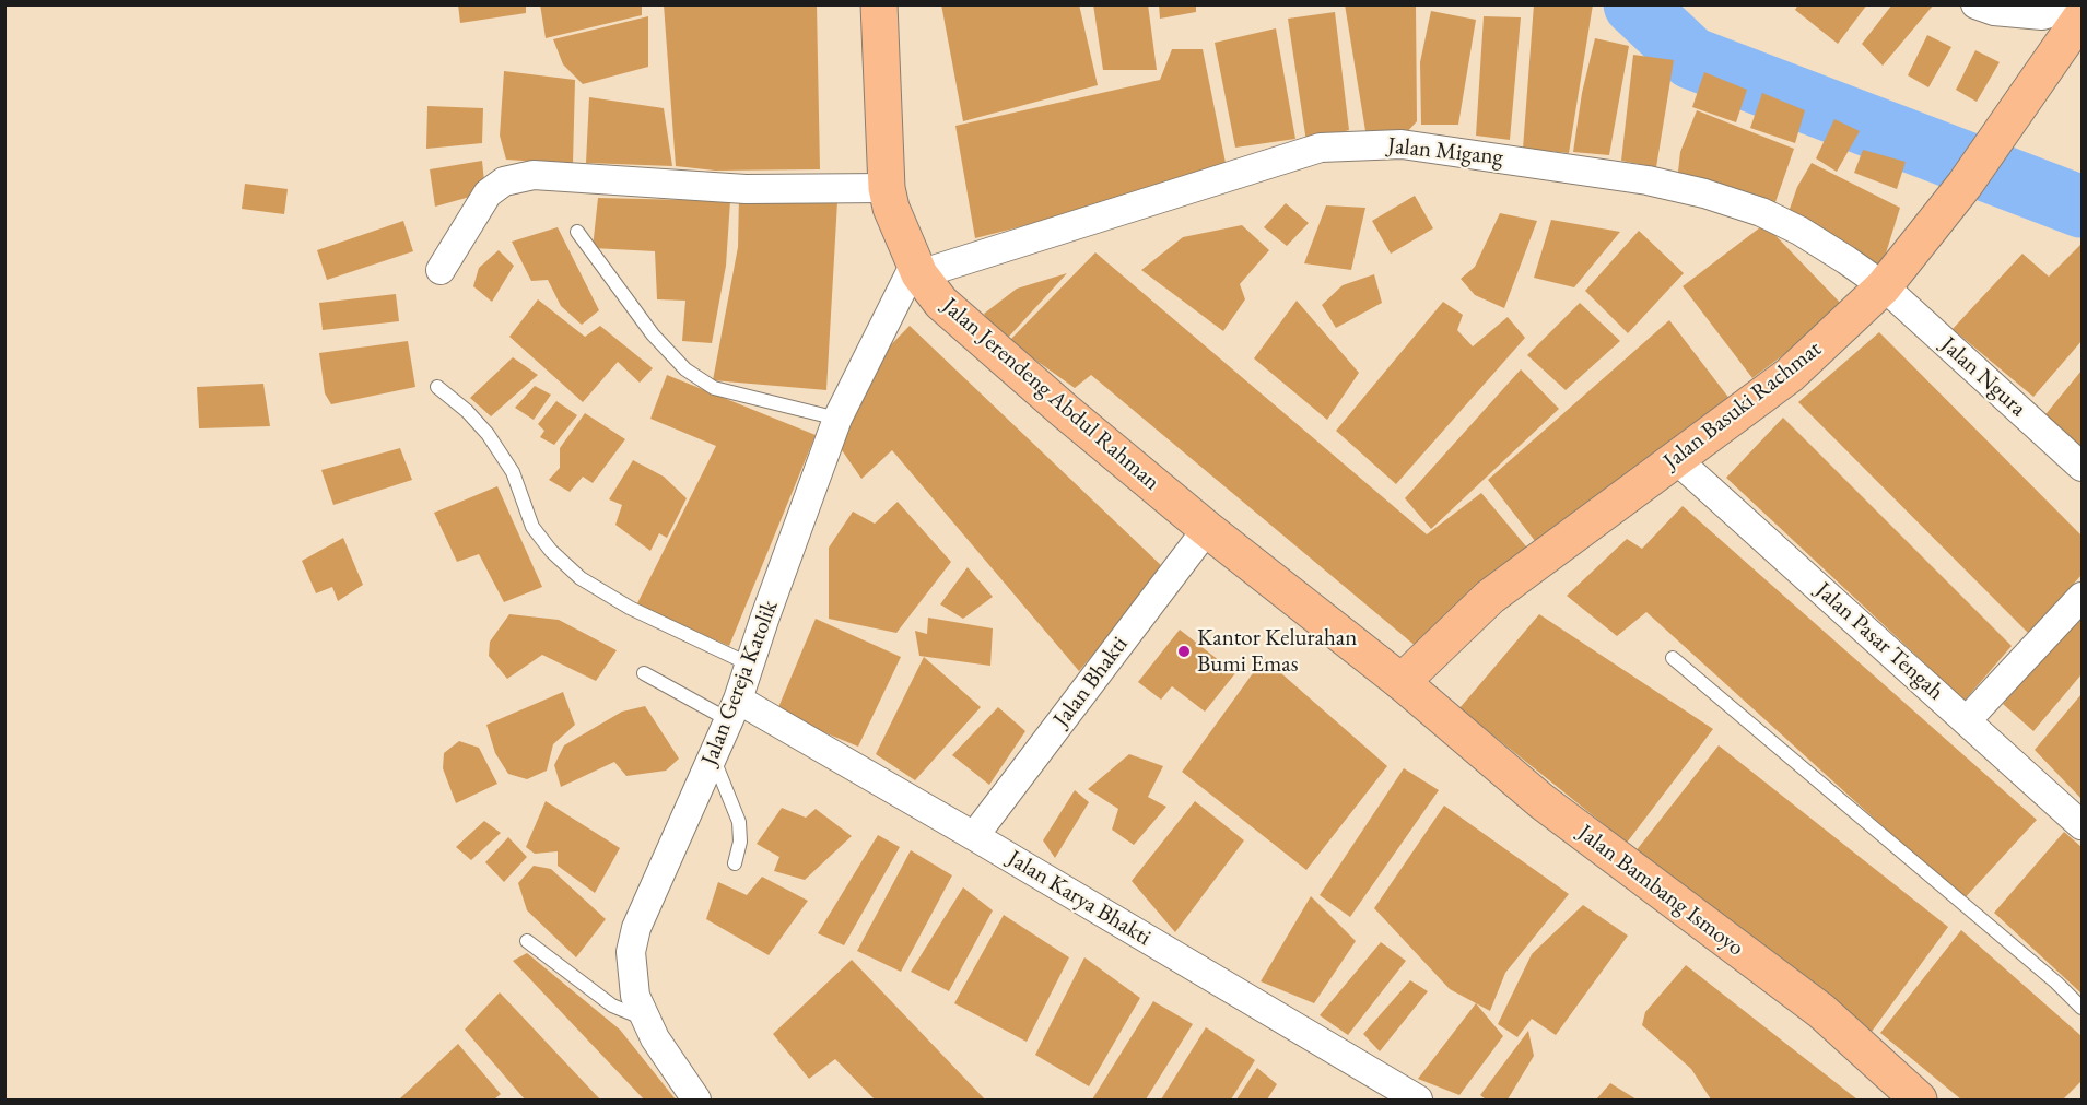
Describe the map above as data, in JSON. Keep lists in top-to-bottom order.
{
  "streets": {
    "main road": ["Jalan Jerendeng Abdul Rahman", "Jalan Basuki Rachmat", "Jalan Bambang Ismoyo"],
    "street": [
      "Jalan Migang",
      "Jalan Ngura",
      "Jalan Pasar Tengah",
      "Jalan Bhakti",
      "Jalan Gereja Katolik",
      "Jalan Karya Bhakti"
    ]
  },
  "crossings": [
    ["Jalan Migang", "Jalan Ngura"],
    ["Jalan Migang", "Jalan Jerendeng Abdul Rahman"],
    ["Jalan Migang", "Jalan Basuki Rachmat"],
    ["Jalan Migang", "Jalan Gereja Katolik"],
    ["Jalan Ngura", "Jalan Basuki Rachmat"],
    ["Jalan Jerendeng Abdul Rahman", "Jalan Basuki Rachmat"],
    ["Jalan Jerendeng Abdul Rahman", "Jalan Bhakti"],
    ["Jalan Jerendeng Abdul Rahman", "Jalan Gereja Katolik"],
    ["Jalan Jerendeng Abdul Rahman", "Jalan Bambang Ismoyo"],
    ["Jalan Basuki Rachmat", "Jalan Pasar Tengah"],
    ["Jalan Basuki Rachmat", "Jalan Bambang Ismoyo"],
    ["Jalan Bhakti", "Jalan Karya Bhakti"],
    ["Jalan Gereja Katolik", "Jalan Karya Bhakti"]
  ],
  "places": ["Kantor Kelurahan Bumi Emas"]
}
